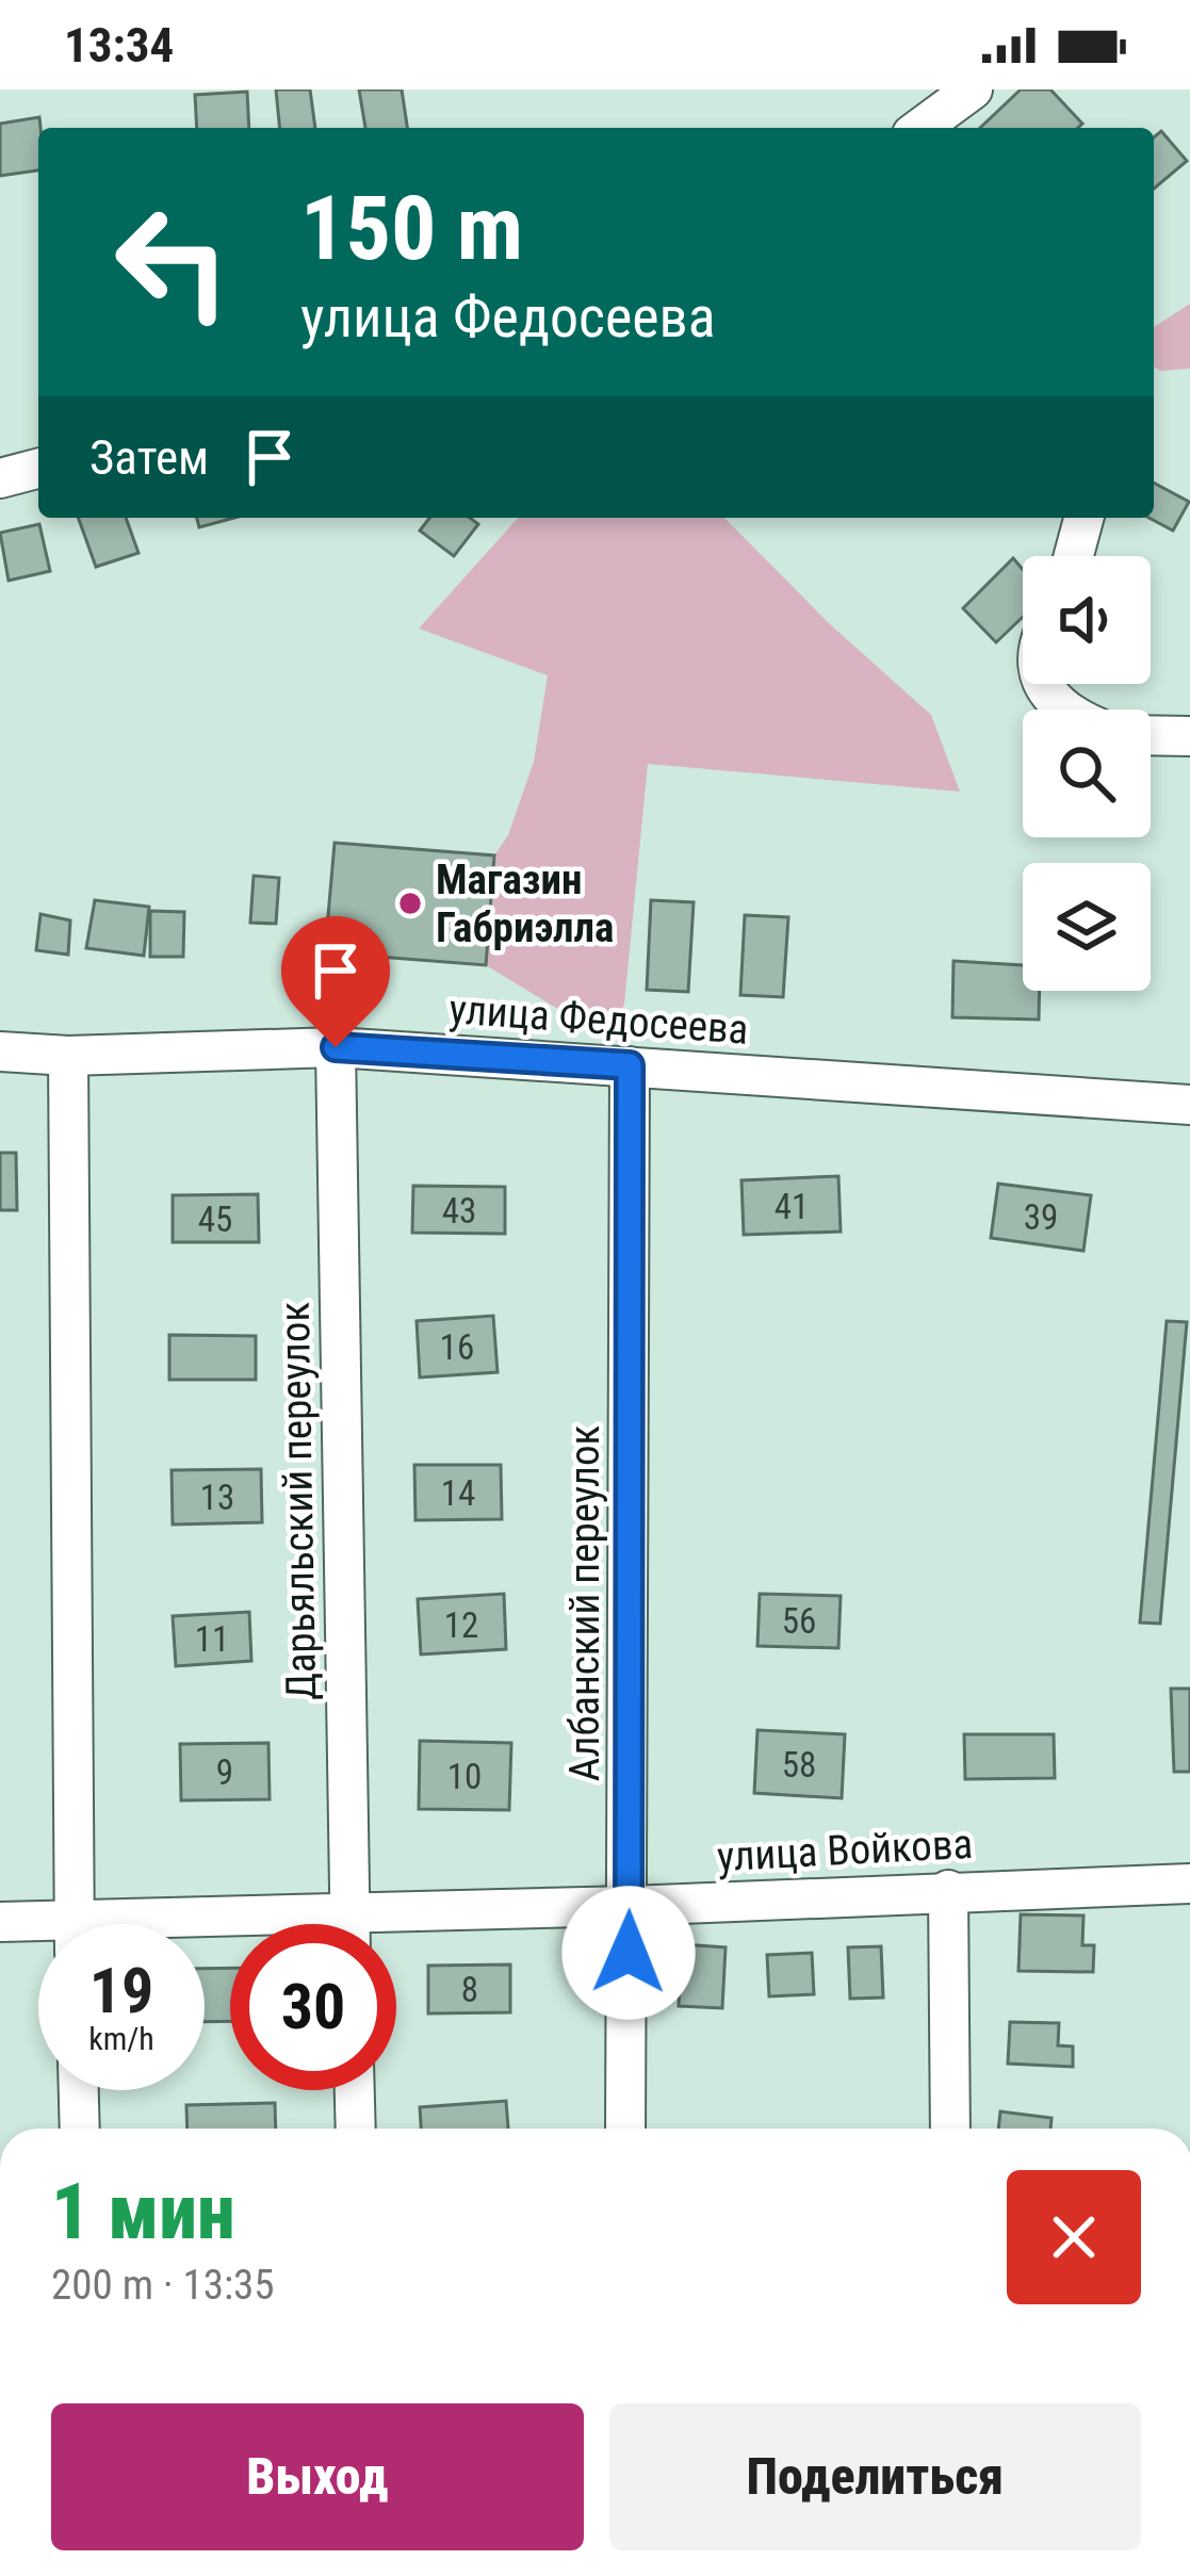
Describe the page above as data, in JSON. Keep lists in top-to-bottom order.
{
  "streets": {
    "street": [
      "улица Федосеева",
      "Дарьяльский переулок",
      "Албанский переулок",
      "улица Войкова"
    ]
  },
  "crossings": [
    ["улица Федосеева", "Дарьяльский переулок"],
    ["улица Федосеева", "Албанский переулок"],
    ["Дарьяльский переулок", "улица Войкова"],
    ["Албанский переулок", "улица Войкова"]
  ],
  "places": ["Магазин Габриэлла"],
  "house_numbers": [
    "41",
    "43",
    "39",
    "45",
    "16",
    "14",
    "13",
    "56",
    "12",
    "11",
    "58",
    "9",
    "10",
    "8"
  ],
  "page": {
    "status": "13:34",
    "turn": ["150 m", "улица Федосеева"],
    "then": "Затем",
    "speed": "19 km/h",
    "limit": "30",
    "heading": ["1 мин", "200 m · 13:35"],
    "buttons": ["Выход", "Поделиться"]
  }
}
